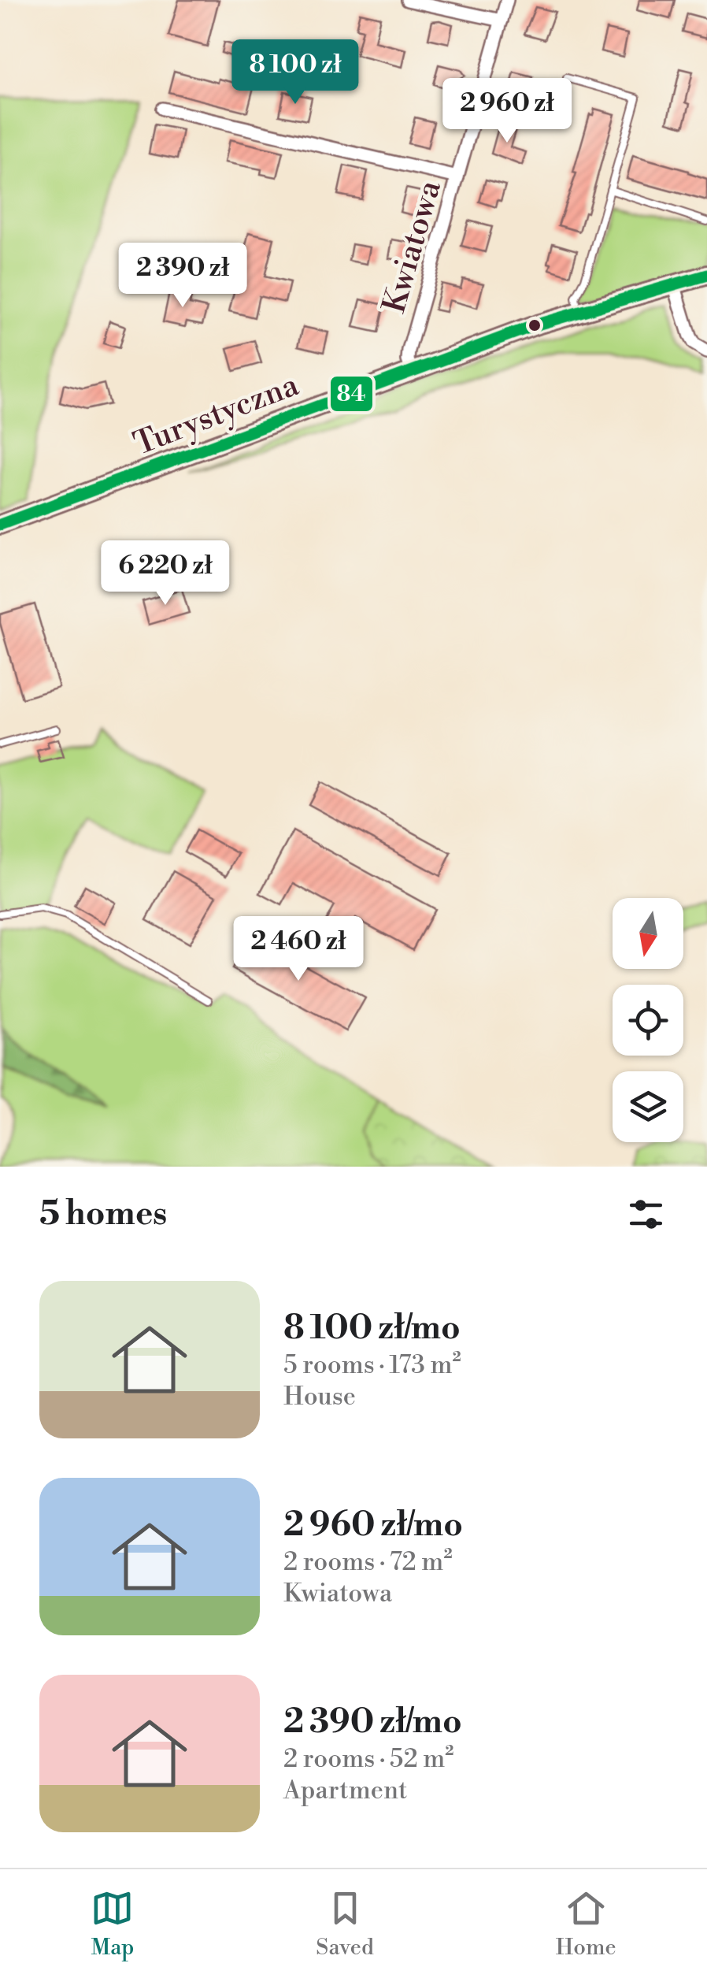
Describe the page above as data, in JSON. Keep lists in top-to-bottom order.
{
  "streets": {
    "main road": ["Turystyczna"],
    "street": ["Kwiatowa"]
  },
  "crossings": [
    ["Kwiatowa", "Turystyczna"]
  ],
  "lines": ["transit line 84"],
  "north": "bottom",
  "page": {
    "price": [
      "8 100 zł",
      "2 960 zł",
      "2 390 zł",
      "6 220 zł",
      "2 460 zł"
    ],
    "heading": "5 homes",
    "list": [
      {
        "name": "8 100 zł/mo",
        "note": "5 rooms · 173 m² · House"
      },
      {
        "name": "2 960 zł/mo",
        "note": "2 rooms · 72 m² · Kwiatowa"
      },
      {
        "name": "2 390 zł/mo",
        "note": "2 rooms · 52 m² · Apartment"
      }
    ],
    "tabs": ["Map", "Saved", "Home"]
  }
}
